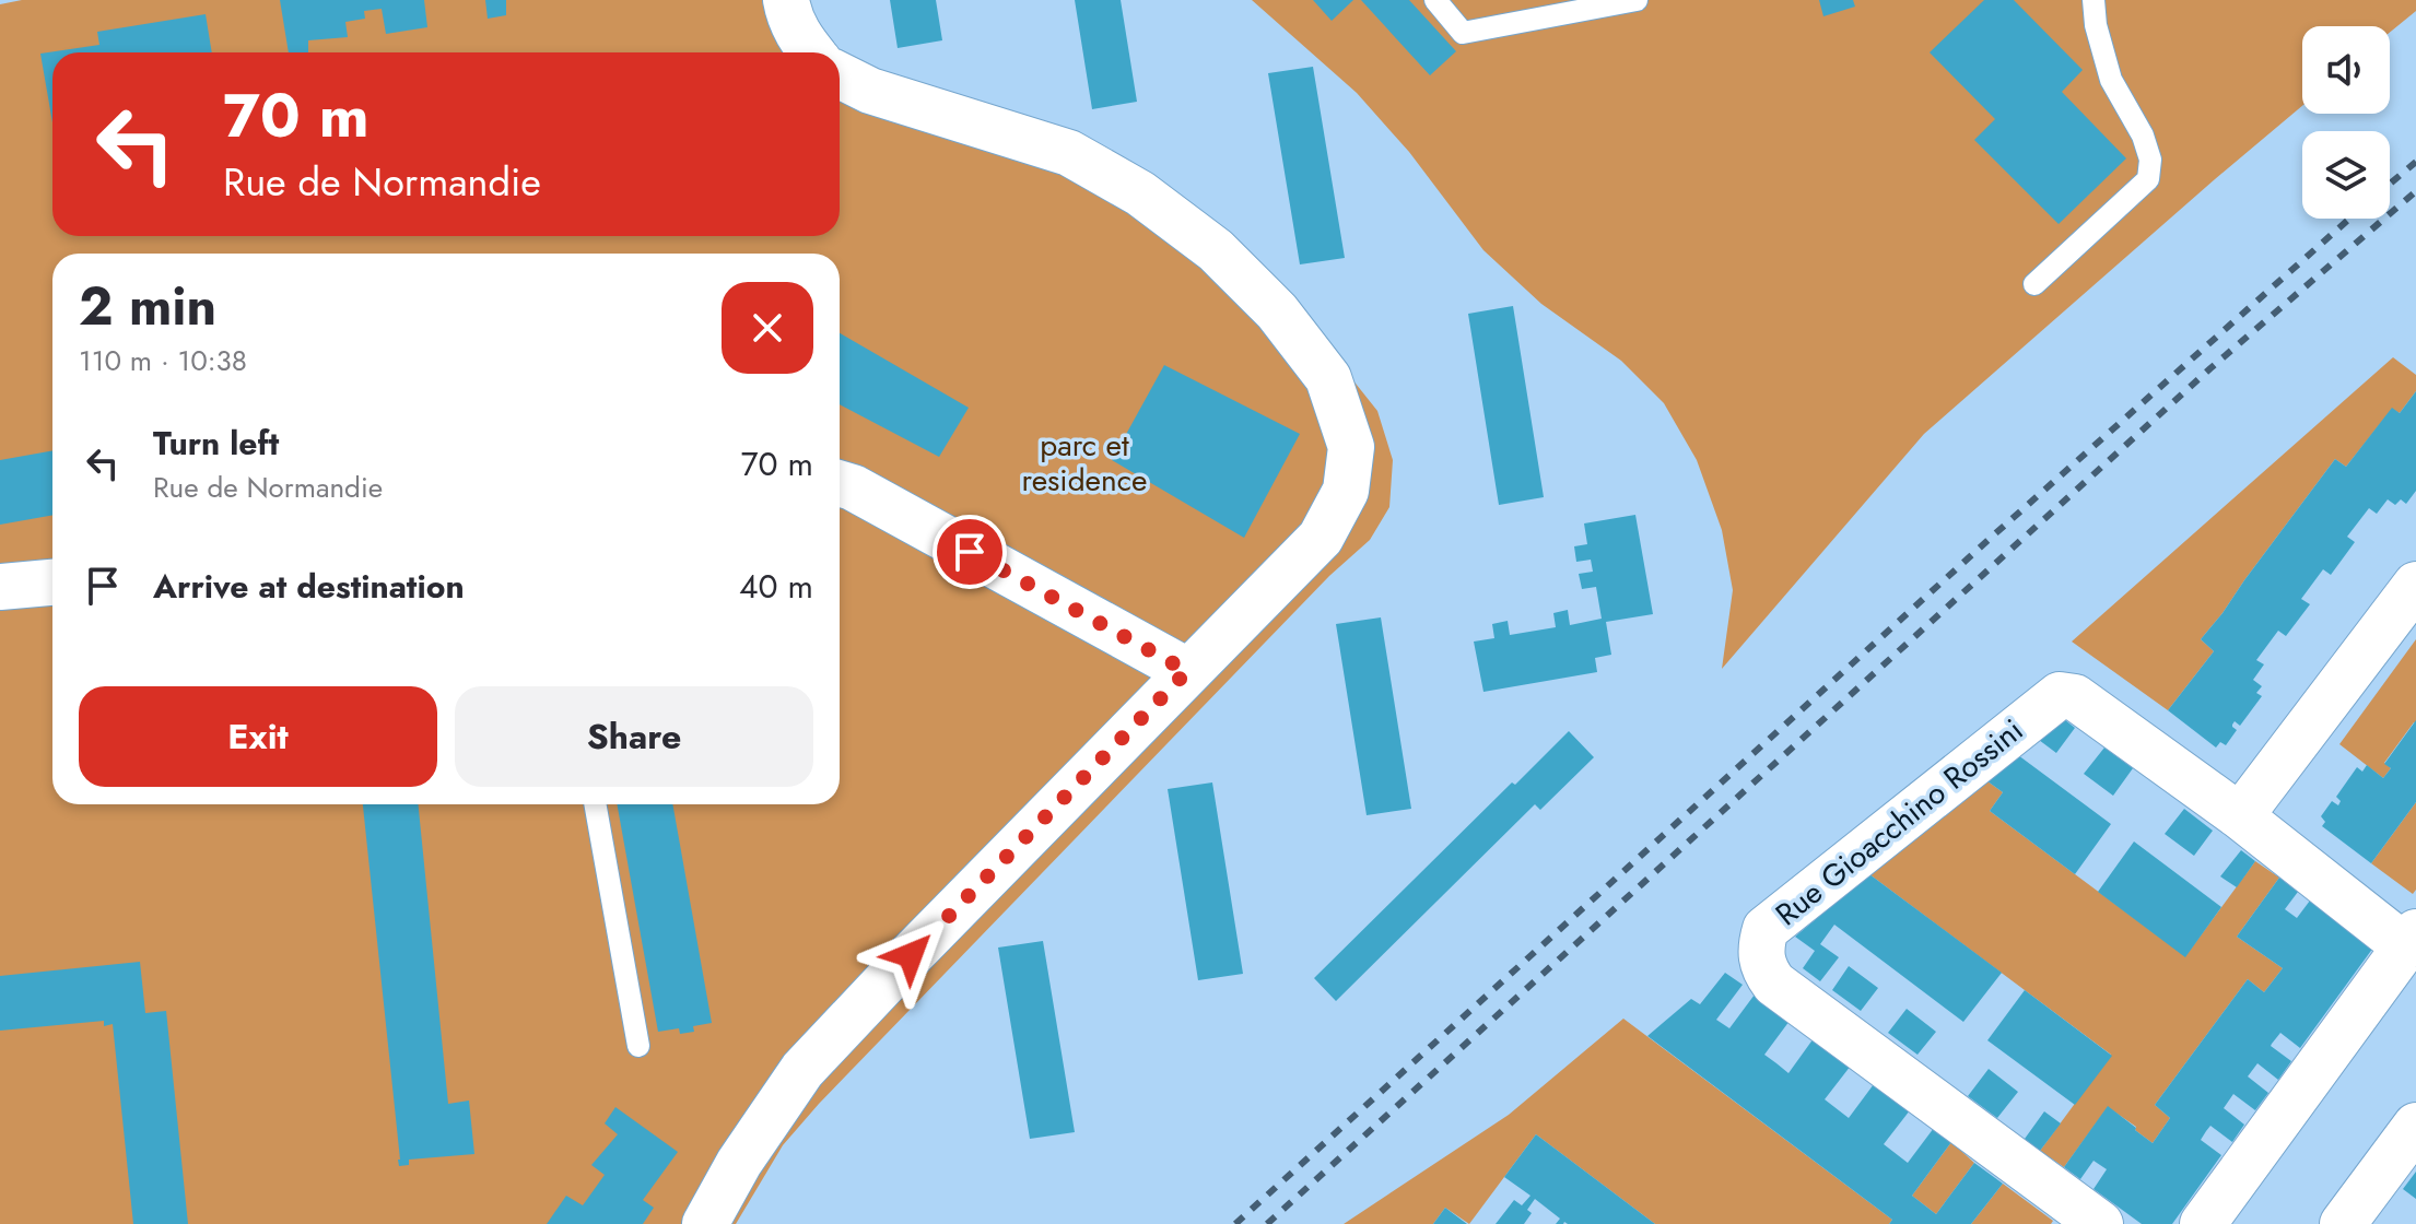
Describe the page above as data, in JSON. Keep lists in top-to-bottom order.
{
  "streets": {
    "street": ["Rue Gioacchino Rossini"]
  },
  "parks": ["parc et residence"],
  "page": {
    "turn": ["70 m", "Rue de Normandie"],
    "heading": ["2 min", "110 m · 10:38"],
    "list": [
      {
        "name": "Turn left",
        "note": "Rue de Normandie",
        "value": "70 m"
      },
      {
        "name": "Arrive at destination",
        "value": "40 m"
      }
    ],
    "buttons": ["Exit", "Share"]
  }
}
